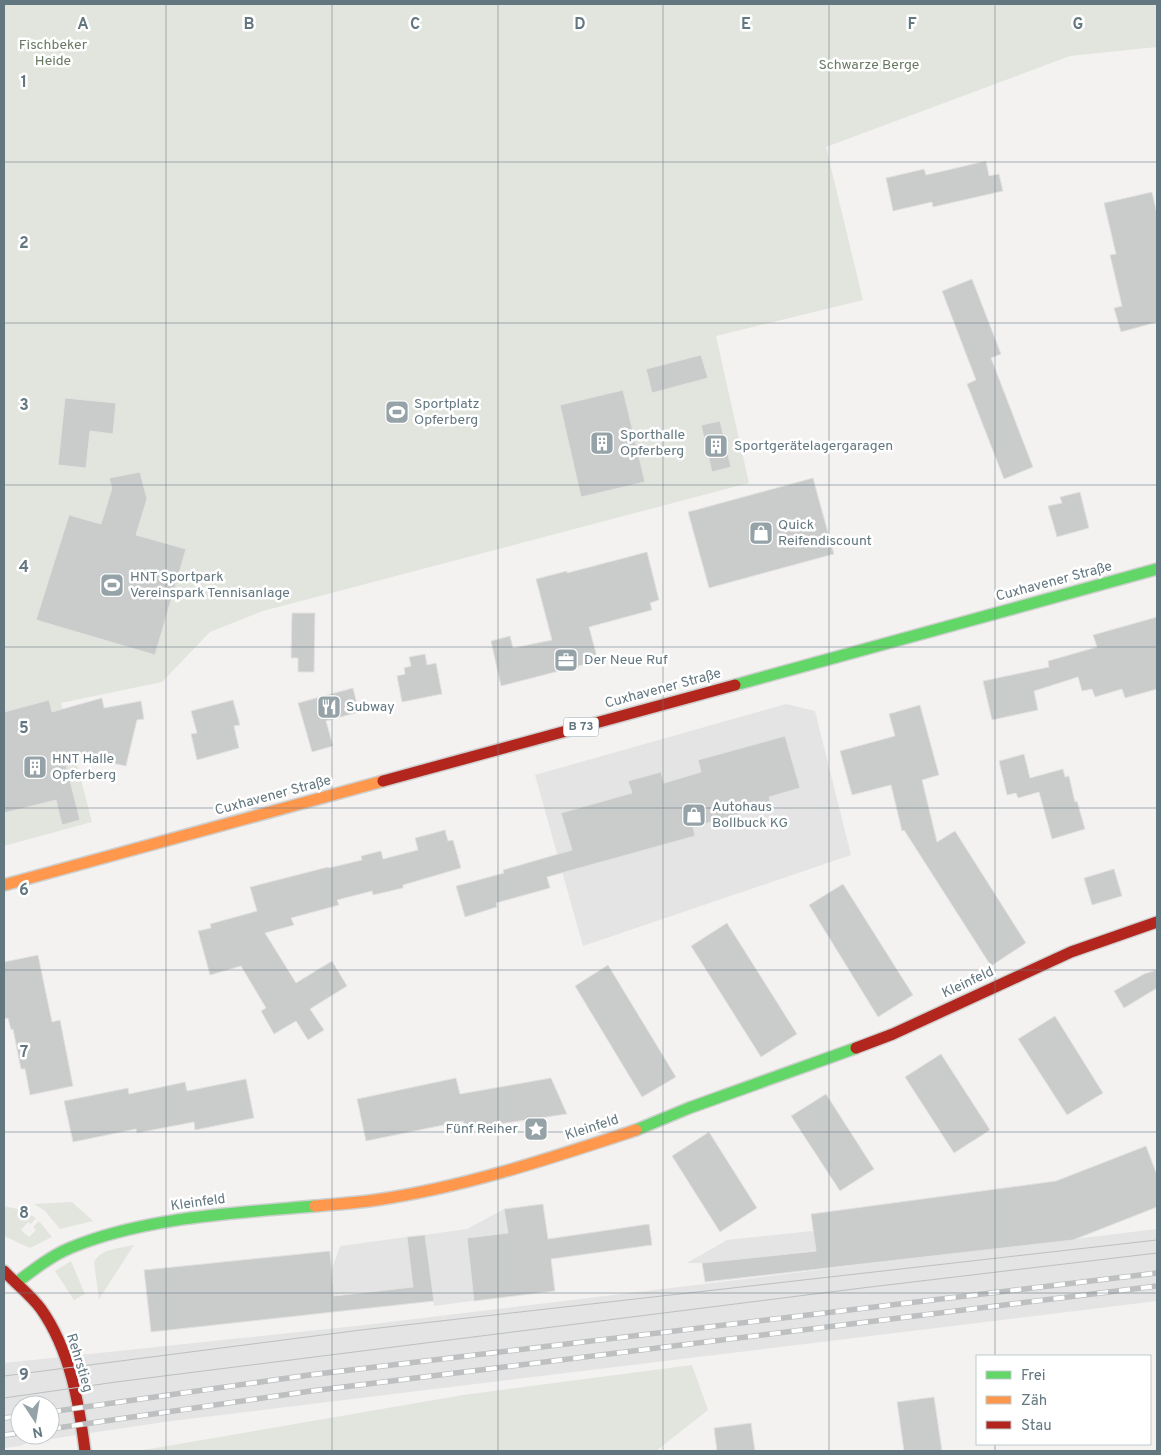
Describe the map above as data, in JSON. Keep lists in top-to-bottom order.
{
  "streets": {
    "street": [
      "Cuxhavener Straße",
      "B 73",
      "Kleinfeld",
      "Rehrstieg"
    ]
  },
  "crossings": [
    ["Kleinfeld", "Rehrstieg"]
  ],
  "parks": ["Fischbeker Heide", "Schwarze Berge"],
  "places": {
    "sports": ["Sportplatz Opferberg", "HNT Sportpark Vereinspark Tennisanlage"],
    "building": ["Sporthalle Opferberg", "Sportgerätelagergaragen", "HNT Halle Opferberg"],
    "shop": ["Quick Reifendiscount", "Autohaus Bollbuck KG"],
    "office": ["Der Neue Ruf"],
    "restaurant": ["Subway"],
    "place": ["Fünf Reiher"]
  },
  "legend": ["Frei", "Zäh", "Stau"],
  "north": "bottom",
  "grid": {
    "columns": [
      "A",
      "B",
      "C",
      "D",
      "E",
      "F",
      "G"
    ],
    "rows": [
      "1",
      "2",
      "3",
      "4",
      "5",
      "6",
      "7",
      "8",
      "9"
    ]
  }
}
